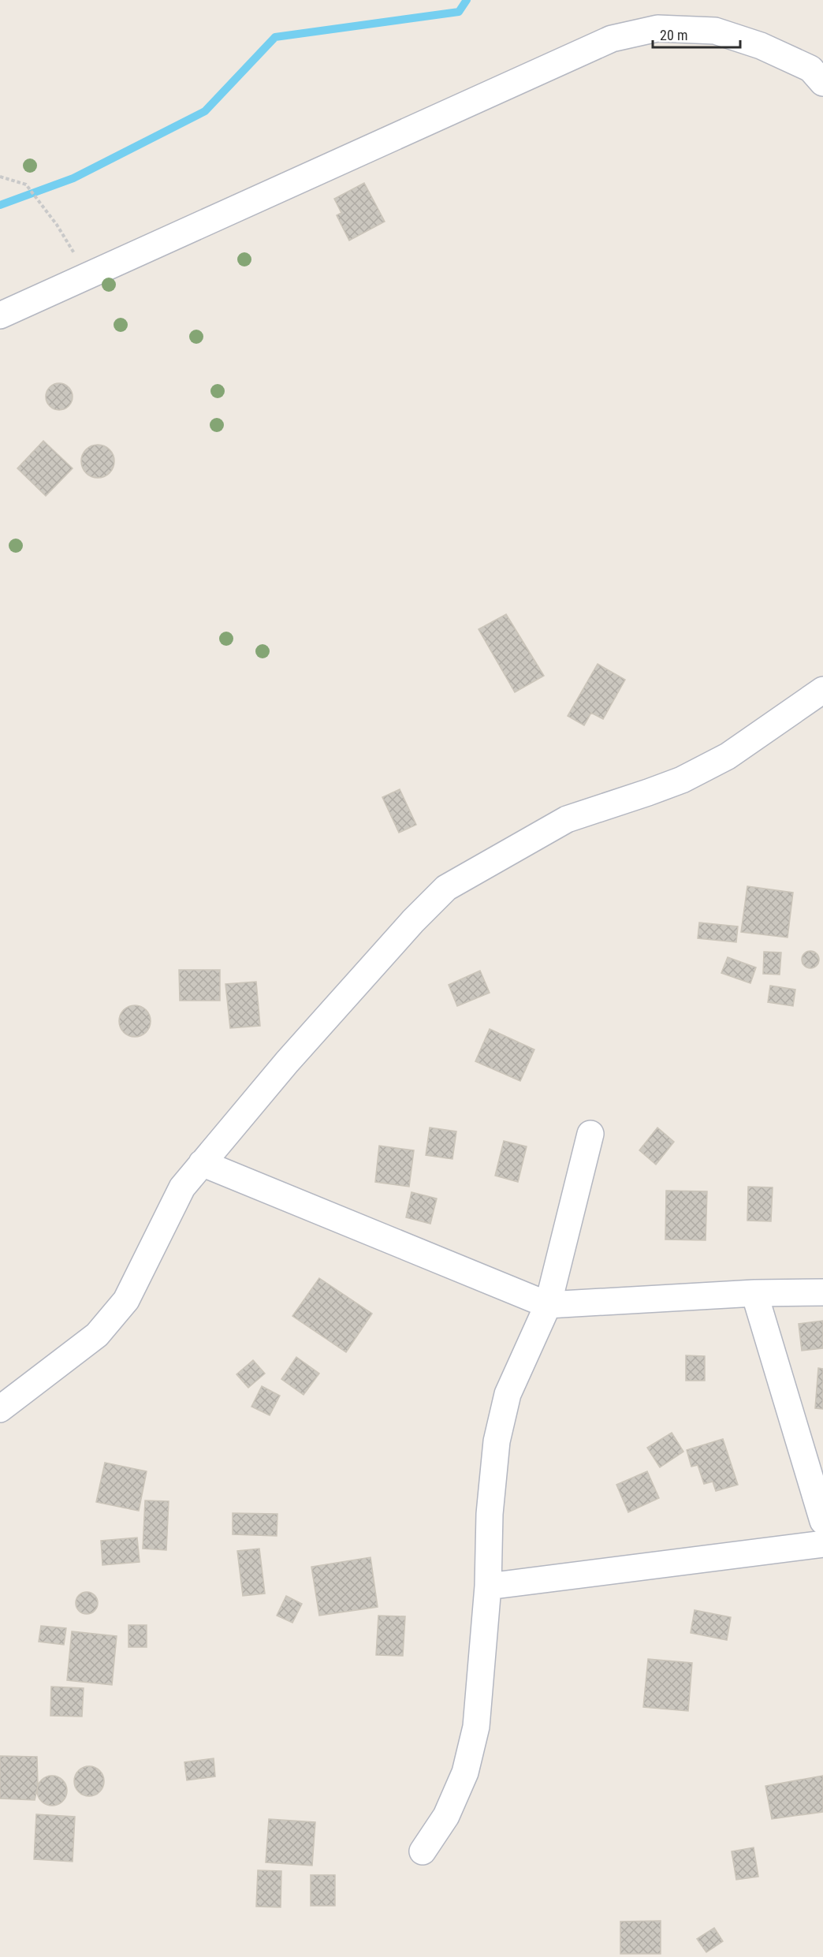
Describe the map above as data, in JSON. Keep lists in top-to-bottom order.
{
  "scale_bar": "20 m"
}
